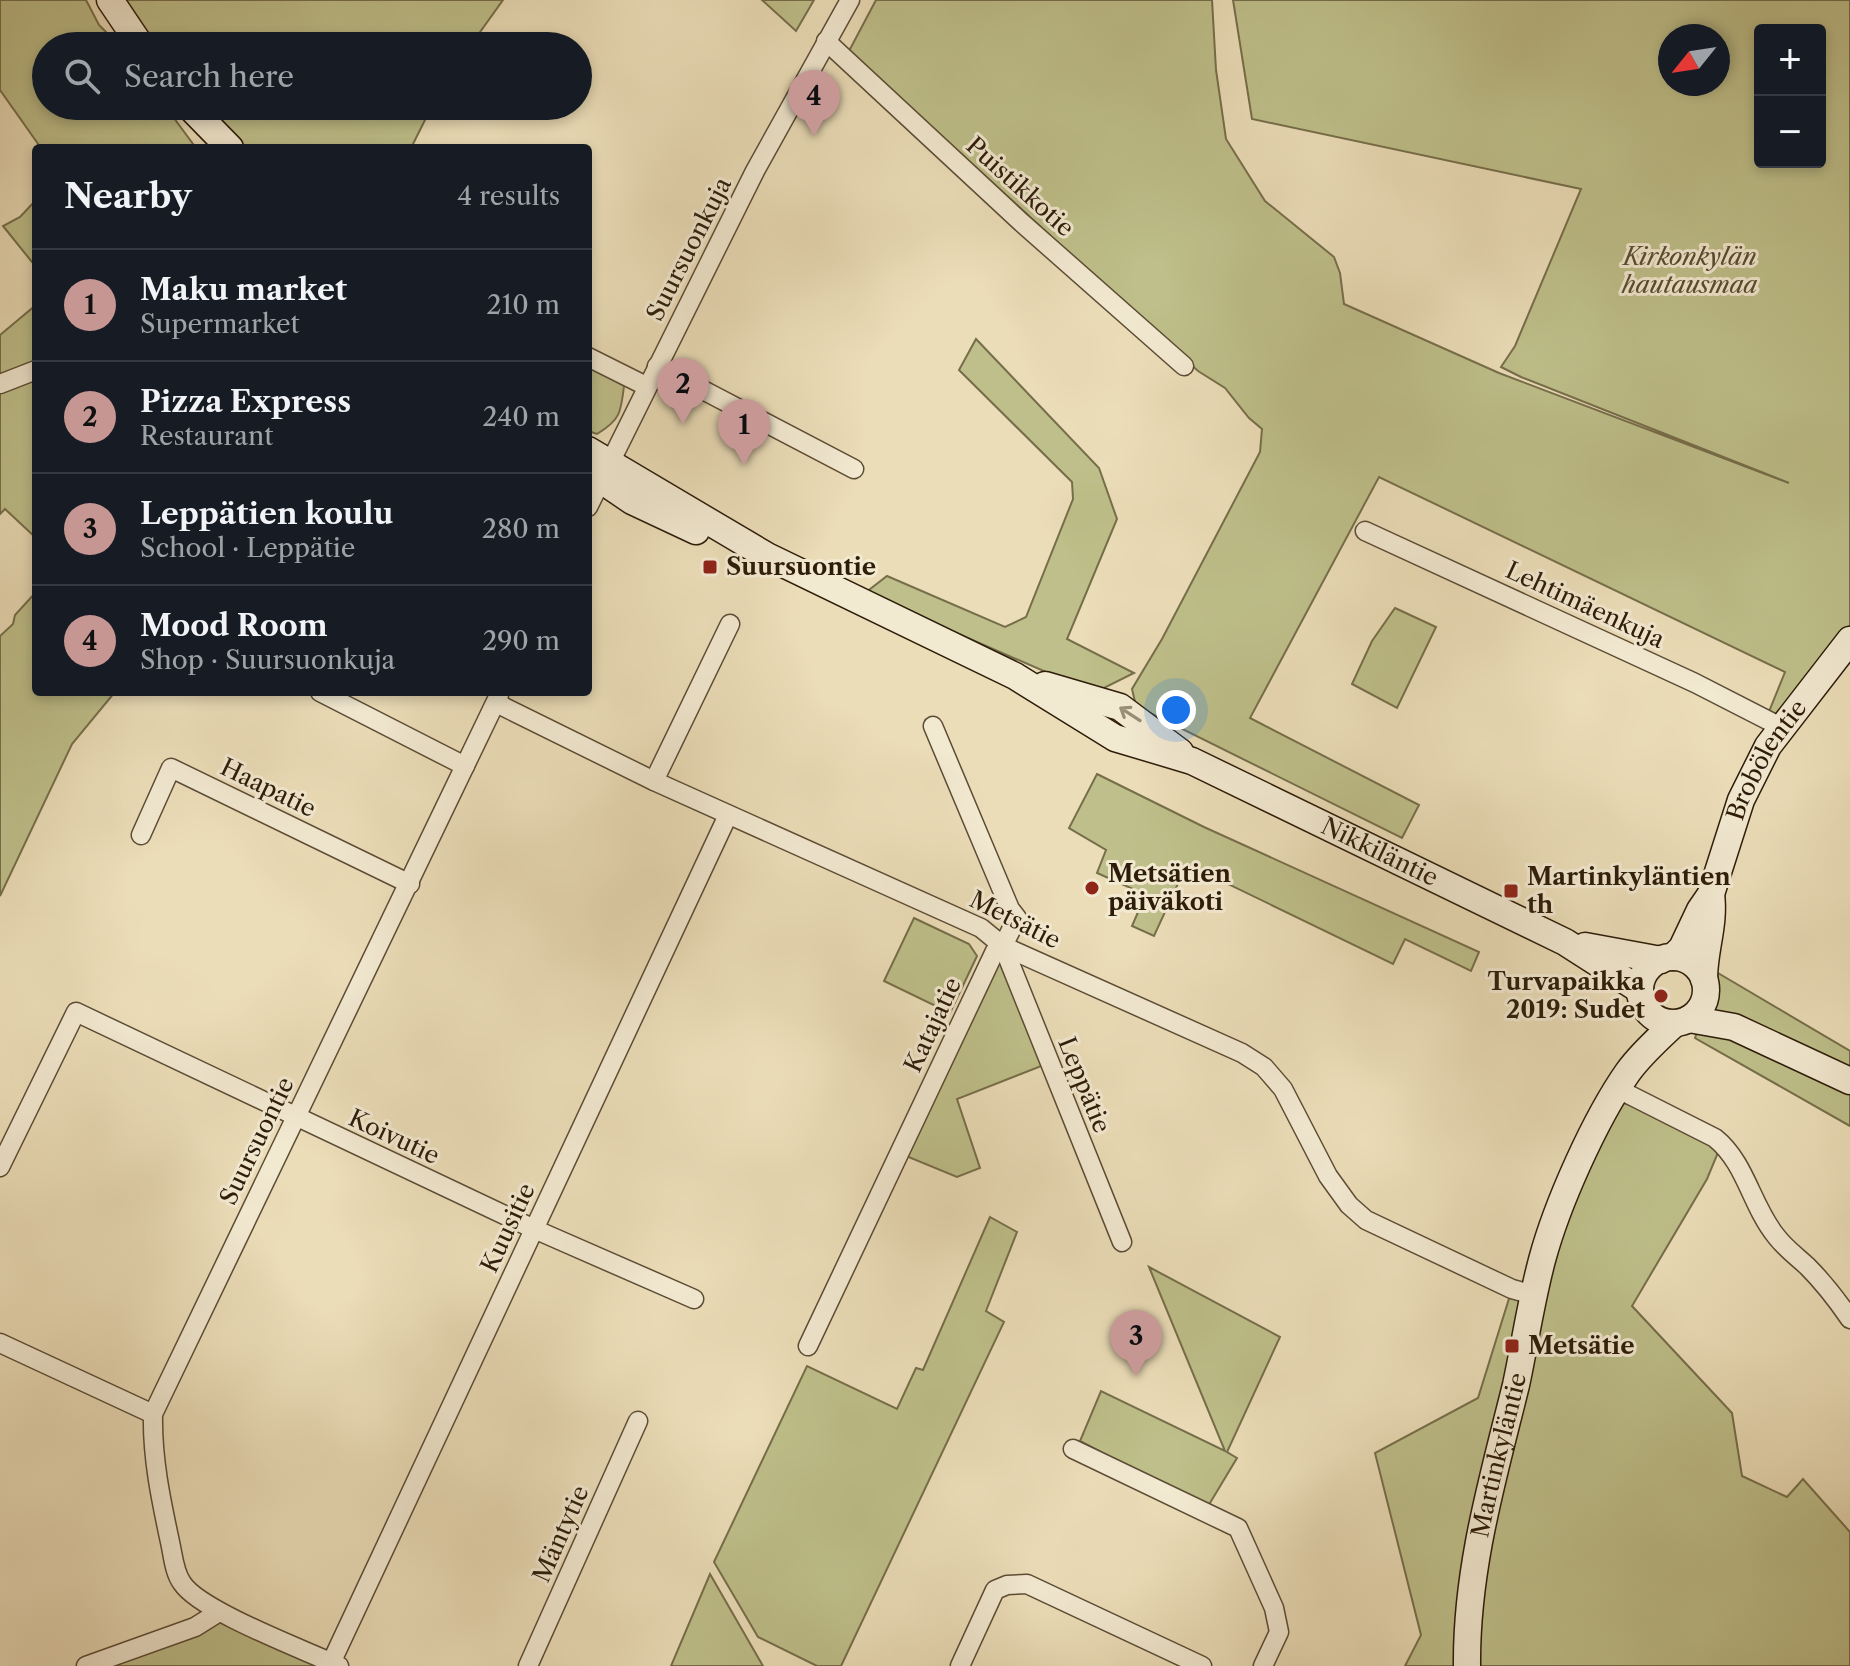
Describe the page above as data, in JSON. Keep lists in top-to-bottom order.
{
  "streets": {
    "street": [
      "Puistikkotie",
      "Suursuonkuja",
      "Lehtimäenkuja",
      "Brobölentie",
      "Haapatie",
      "Nikkiläntie",
      "Metsätie",
      "Katajatie",
      "Leppätie",
      "Koivutie",
      "Suursuontie",
      "Kuusitie",
      "Martinkyläntie",
      "Mäntytie"
    ]
  },
  "crossings": [
    ["Puistikkotie", "Suursuonkuja"],
    ["Suursuonkuja", "Nikkiläntie"],
    ["Lehtimäenkuja", "Brobölentie"],
    ["Brobölentie", "Nikkiläntie"],
    ["Brobölentie", "Martinkyläntie"],
    ["Haapatie", "Suursuontie"],
    ["Nikkiläntie", "Martinkyläntie"],
    ["Metsätie", "Katajatie"],
    ["Metsätie", "Leppätie"],
    ["Metsätie", "Suursuontie"],
    ["Metsätie", "Kuusitie"],
    ["Metsätie", "Martinkyläntie"],
    ["Katajatie", "Leppätie"],
    ["Koivutie", "Suursuontie"],
    ["Koivutie", "Kuusitie"],
    ["Suursuontie", "Kuusitie"]
  ],
  "parks": ["Kirkonkylän hautausmaa"],
  "places": {
    "transit": ["Suursuontie", "Martinkyläntien th", "Metsätie"],
    "other": ["Metsätien päiväkoti", "Turvapaikka 2019: Sudet"]
  },
  "north": "bottom left",
  "page": {
    "map_buttons": ["+", "−"],
    "search": "Search here",
    "pins": [
      "4",
      "2",
      "1",
      "3"
    ],
    "heading": ["Nearby", "4 results"],
    "list": [
      {
        "mark": "1",
        "name": "Maku market",
        "note": "Supermarket",
        "value": "210 m"
      },
      {
        "mark": "2",
        "name": "Pizza Express",
        "note": "Restaurant",
        "value": "240 m"
      },
      {
        "mark": "3",
        "name": "Leppätien koulu",
        "note": "School · Leppätie",
        "value": "280 m"
      },
      {
        "mark": "4",
        "name": "Mood Room",
        "note": "Shop · Suursuonkuja",
        "value": "290 m"
      }
    ]
  }
}
